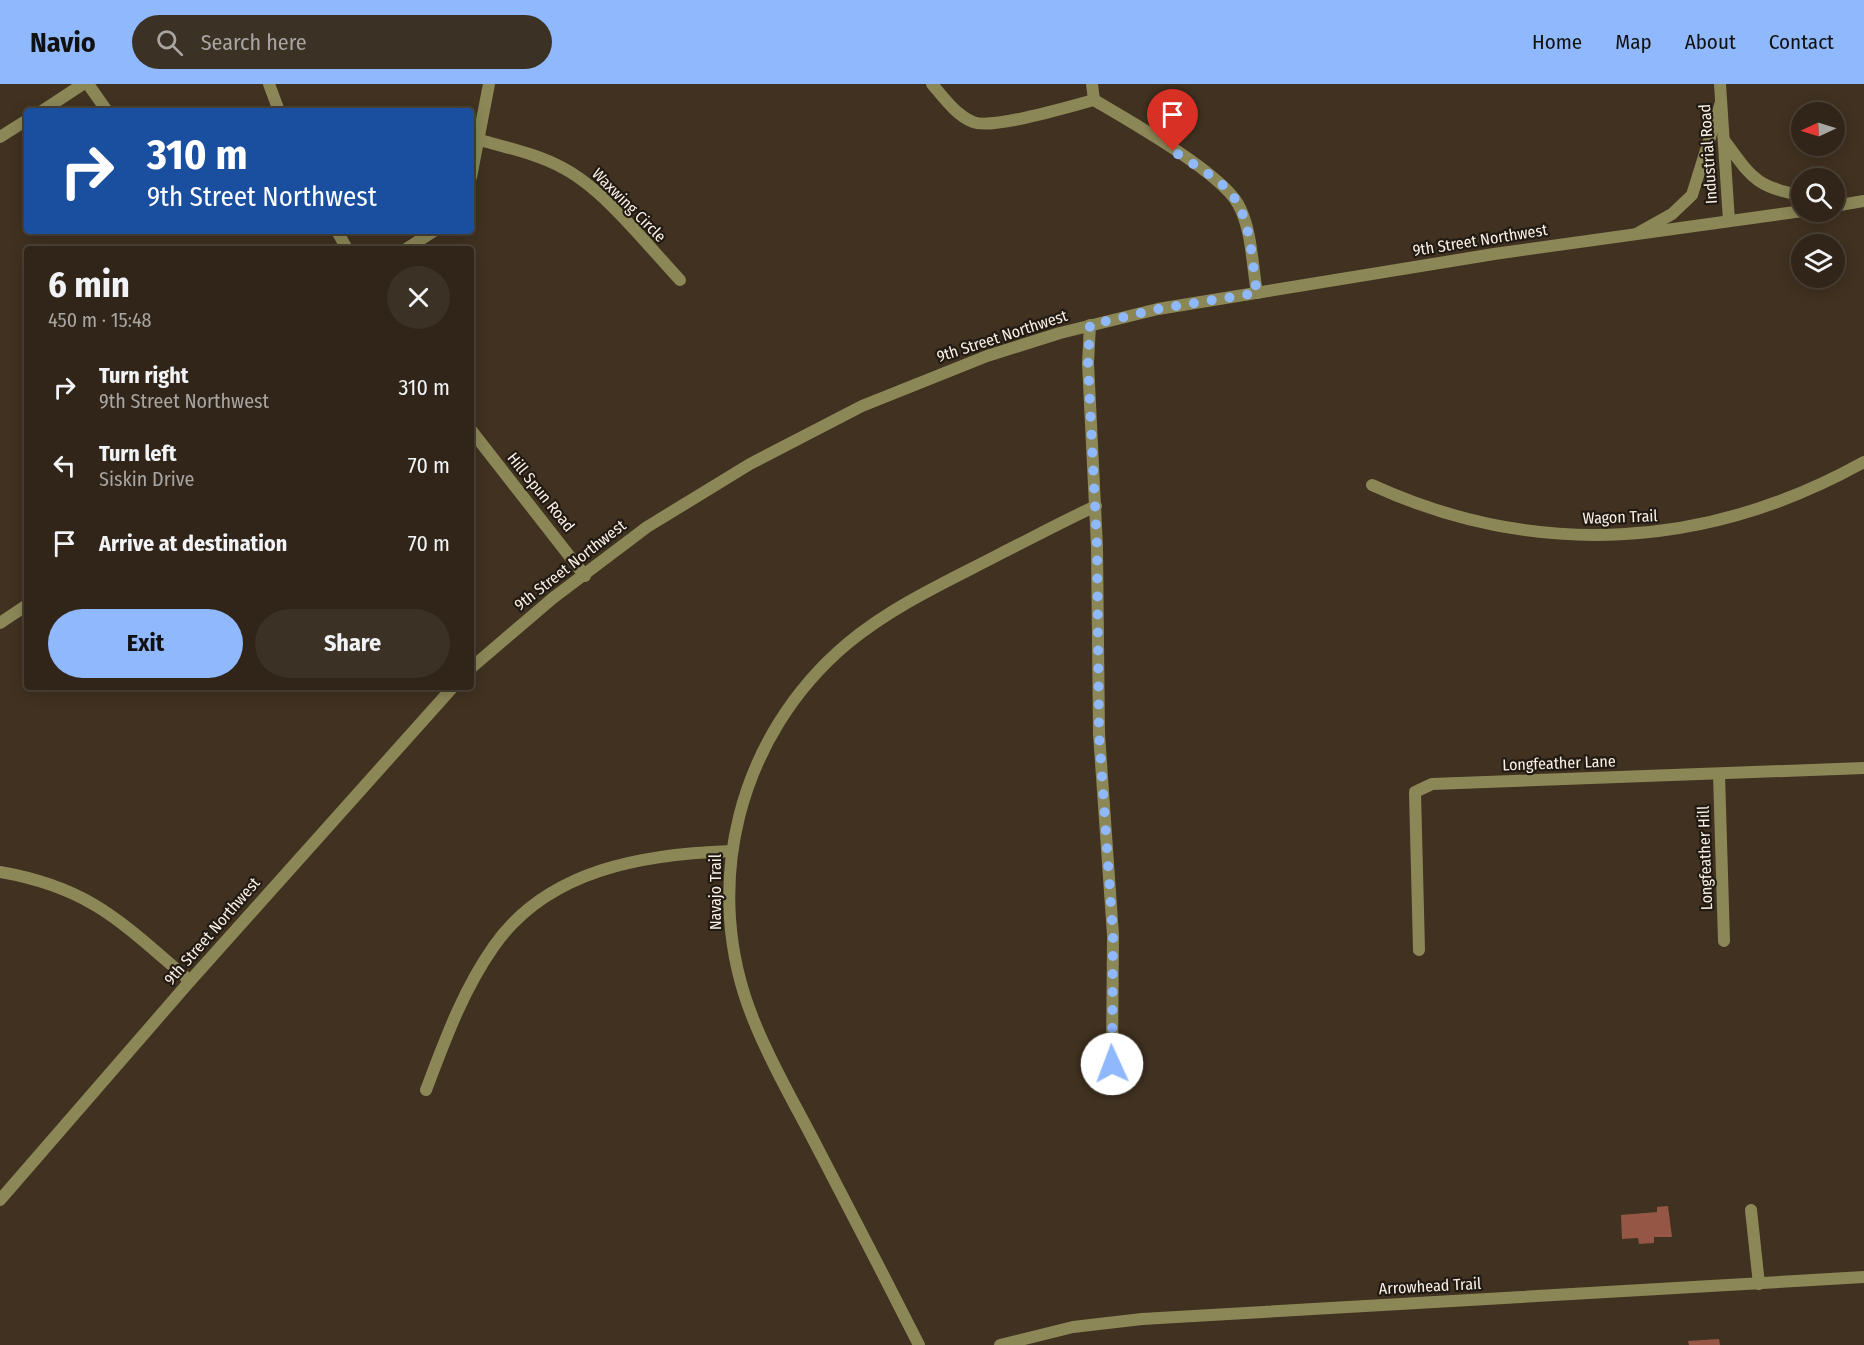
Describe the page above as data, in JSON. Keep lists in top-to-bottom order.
{
  "streets": {
    "street": [
      "Industrial Road",
      "Waxwing Circle",
      "9th Street Northwest",
      "Hill Spun Road",
      "Wagon Trail",
      "Longfeather Lane",
      "Longfeather Hill",
      "Navajo Trail",
      "Arrowhead Trail"
    ]
  },
  "crossings": [
    ["Industrial Road", "9th Street Northwest"],
    ["9th Street Northwest", "Hill Spun Road"],
    ["Longfeather Lane", "Longfeather Hill"]
  ],
  "north": "left",
  "page": {
    "header": "Navio",
    "search": "Search here",
    "nav": [
      "Home",
      "Map",
      "About",
      "Contact"
    ],
    "turn": ["310 m", "9th Street Northwest"],
    "heading": ["6 min", "450 m · 15:48"],
    "list": [
      {
        "name": "Turn right",
        "note": "9th Street Northwest",
        "value": "310 m"
      },
      {
        "name": "Turn left",
        "note": "Siskin Drive",
        "value": "70 m"
      },
      {
        "name": "Arrive at destination",
        "value": "70 m"
      }
    ],
    "buttons": ["Exit", "Share"]
  }
}
